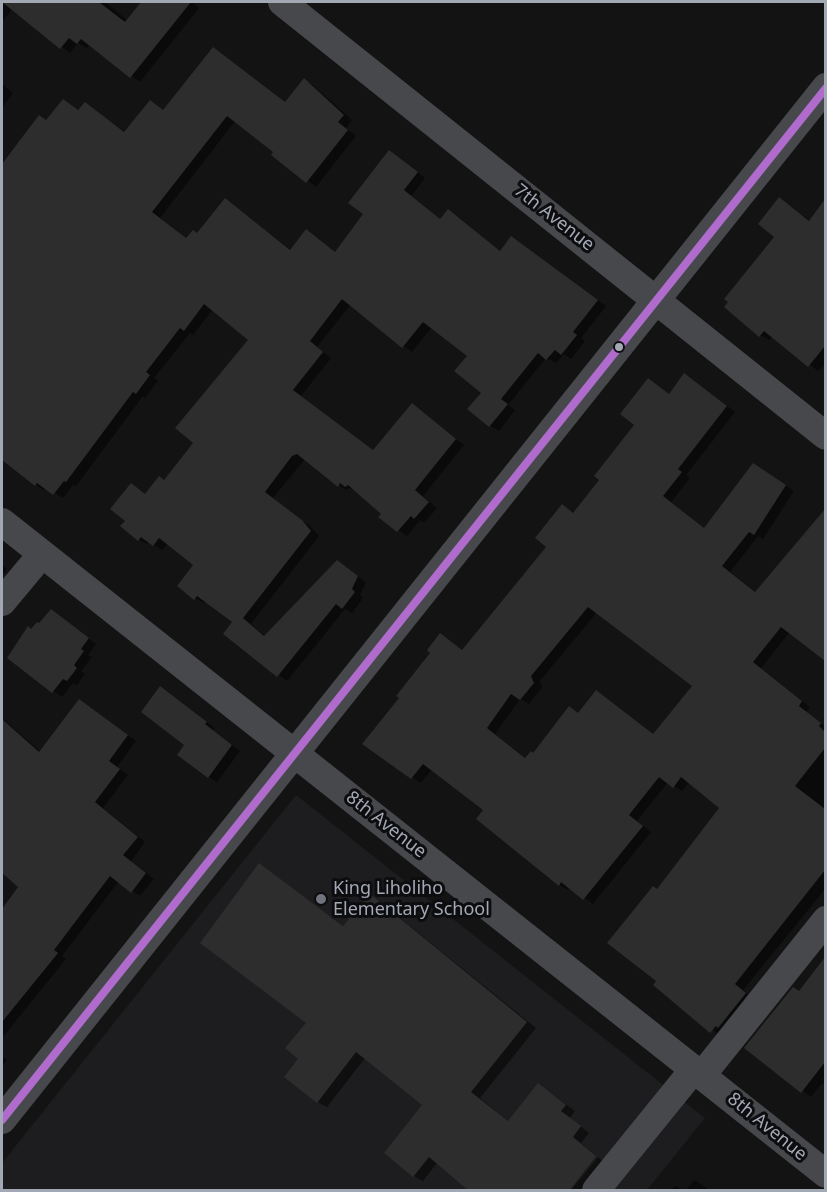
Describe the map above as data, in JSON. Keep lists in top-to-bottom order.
{
  "streets": {
    "street": ["7th Avenue", "8th Avenue"]
  },
  "places": ["King Liholiho Elementary School"]
}
